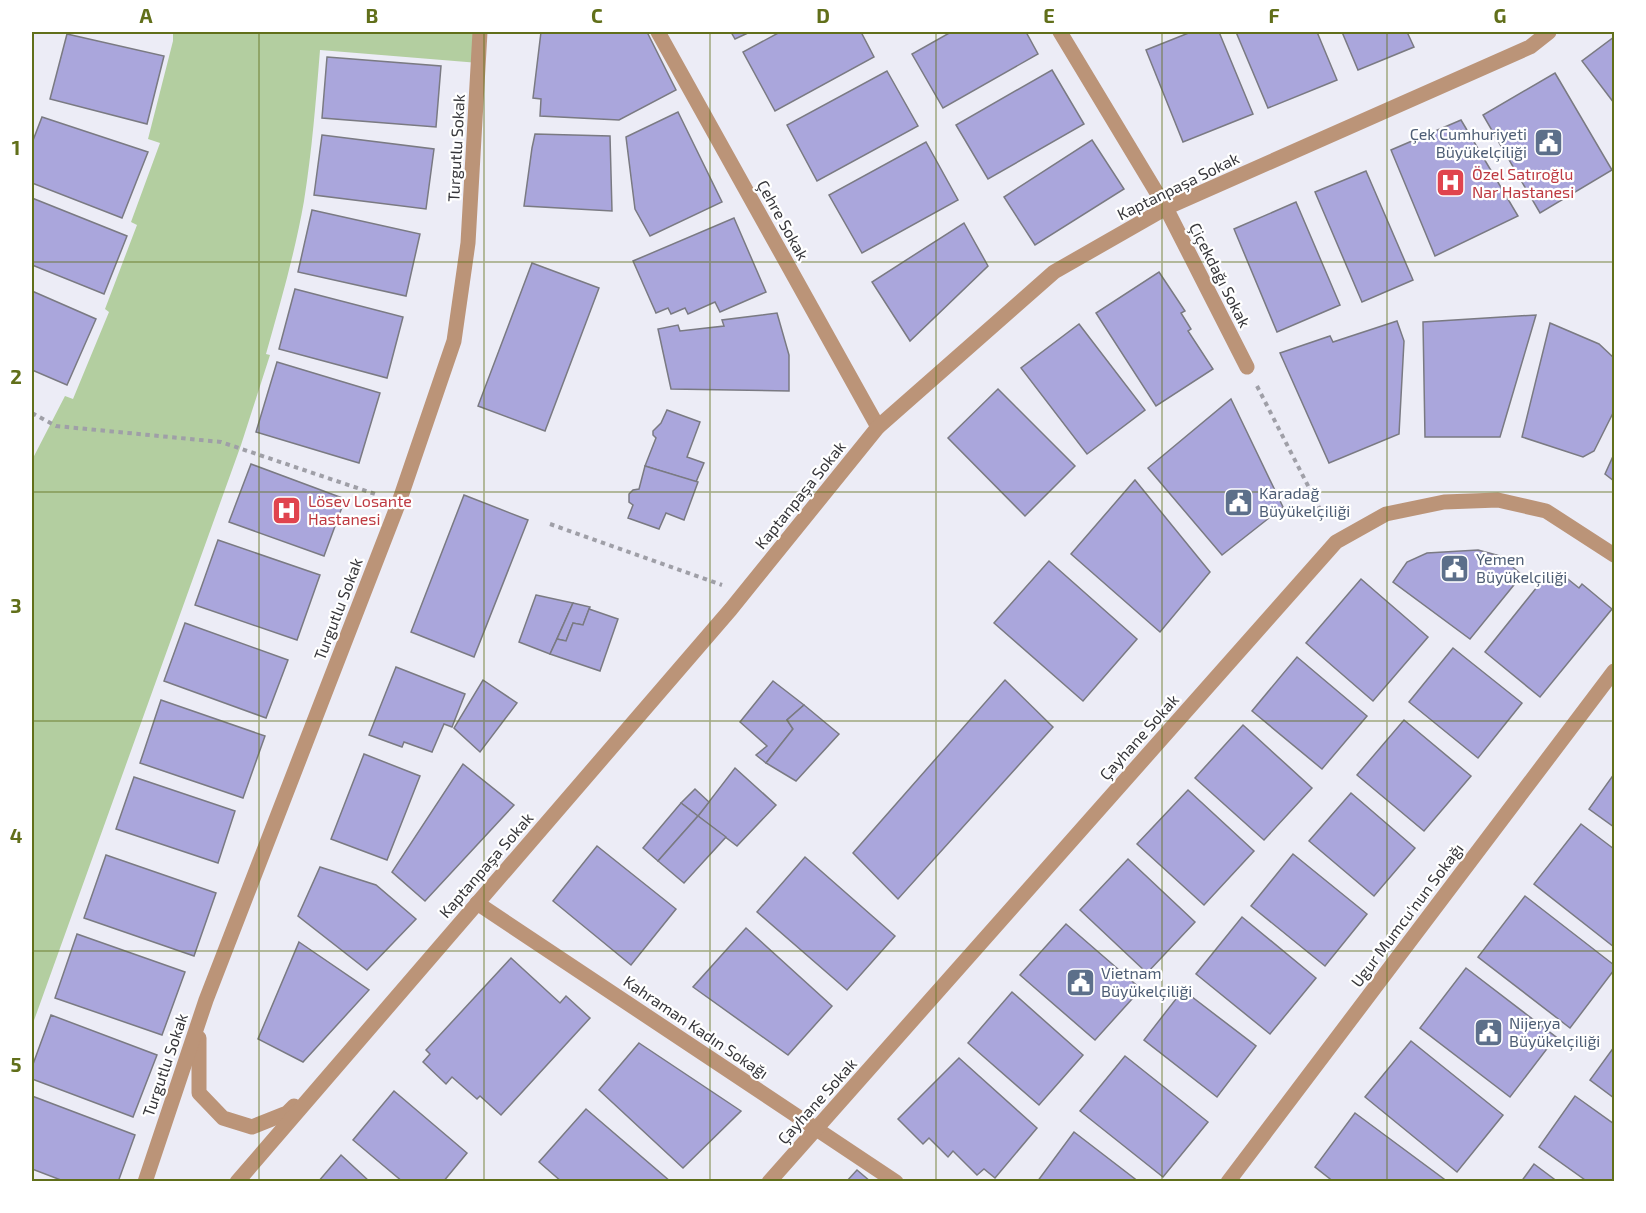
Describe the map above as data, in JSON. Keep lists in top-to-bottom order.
{
  "streets": {
    "street": [
      "Turgutlu Sokak",
      "Kaptanpaşa Sokak",
      "Çehre Sokak",
      "Çiçekdağı Sokak",
      "Çayhane Sokak",
      "Ugur Mumcu'nun Sokağı",
      "Kahraman Kadın Sokağı"
    ]
  },
  "crossings": [
    ["Kaptanpaşa Sokak", "Çehre Sokak"],
    ["Kaptanpaşa Sokak", "Çiçekdağı Sokak"],
    ["Kaptanpaşa Sokak", "Kahraman Kadın Sokağı"],
    ["Çayhane Sokak", "Kahraman Kadın Sokağı"]
  ],
  "places": {
    "public building": [
      "Çek Cumhuriyeti Büyükelçiliği",
      "Karadağ Büyükelçiliği",
      "Yemen Büyükelçiliği",
      "Vietnam Büyükelçiliği",
      "Nijerya Büyükelçiliği"
    ],
    "hospital": ["Özel Satıroğlu Nar Hastanesi", "Lösev Losante Hastanesi"]
  },
  "grid": {
    "columns": [
      "A",
      "B",
      "C",
      "D",
      "E",
      "F",
      "G"
    ],
    "rows": [
      "1",
      "2",
      "3",
      "4",
      "5"
    ]
  }
}
